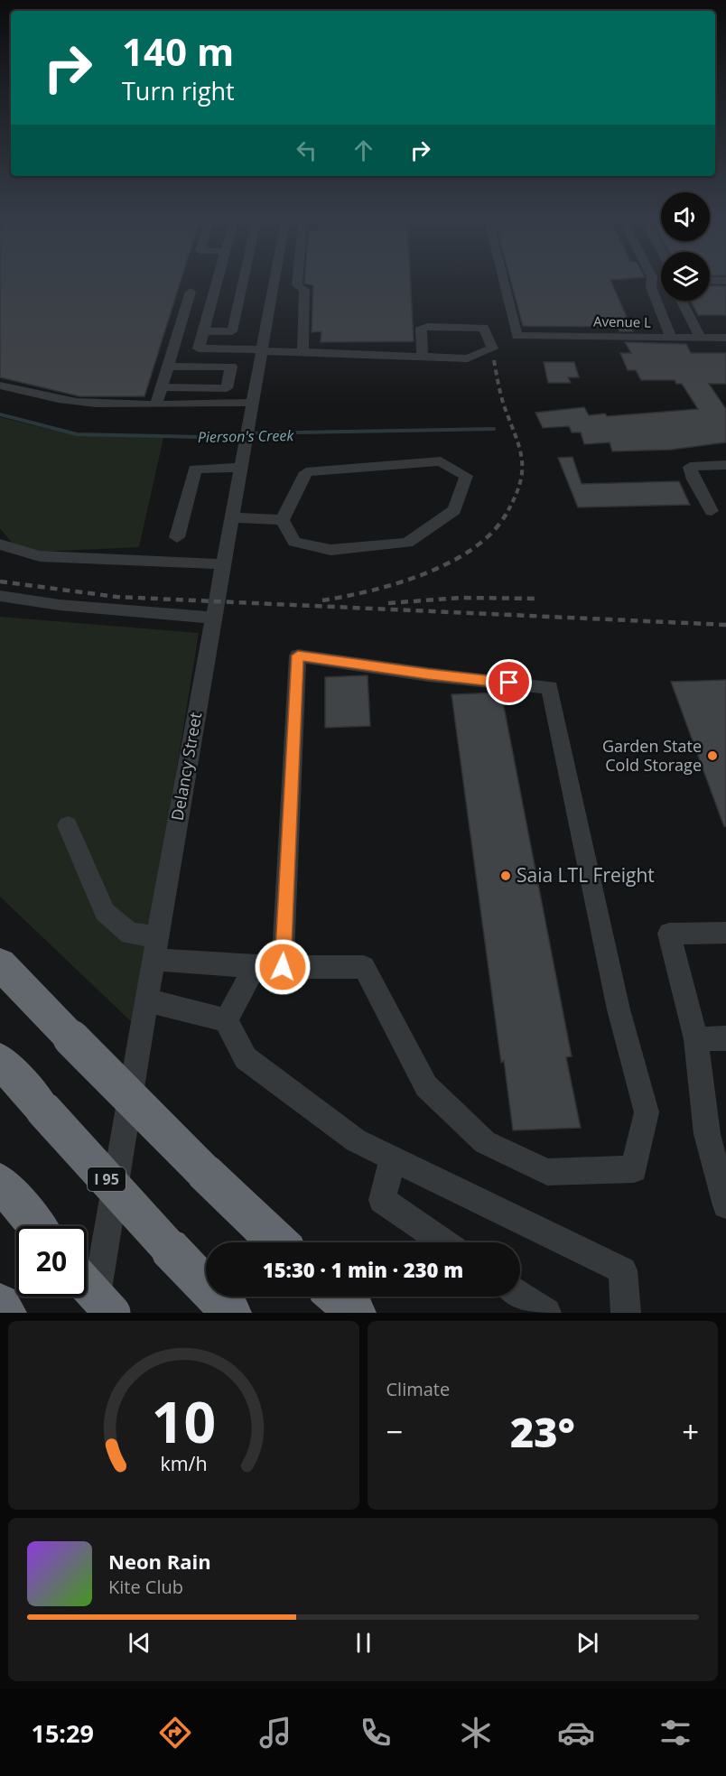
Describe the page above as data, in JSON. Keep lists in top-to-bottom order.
{
  "streets": {
    "highway": ["I 95"],
    "street": ["Avenue L", "Delancy Street"]
  },
  "water": ["Pierson's Creek"],
  "places": ["Garden State Cold Storage", "Saia LTL Freight"],
  "page": {
    "turn": ["140 m", "Turn right"],
    "limit": "20",
    "trip": "15:30 · 1 min · 230 m",
    "tile": "Climate",
    "heat": ["−", "23°", "+"],
    "song": ["Neon Rain", "Kite Club"],
    "tabs": "15:29",
    "gauge": ["10", "km/h"]
  }
}
